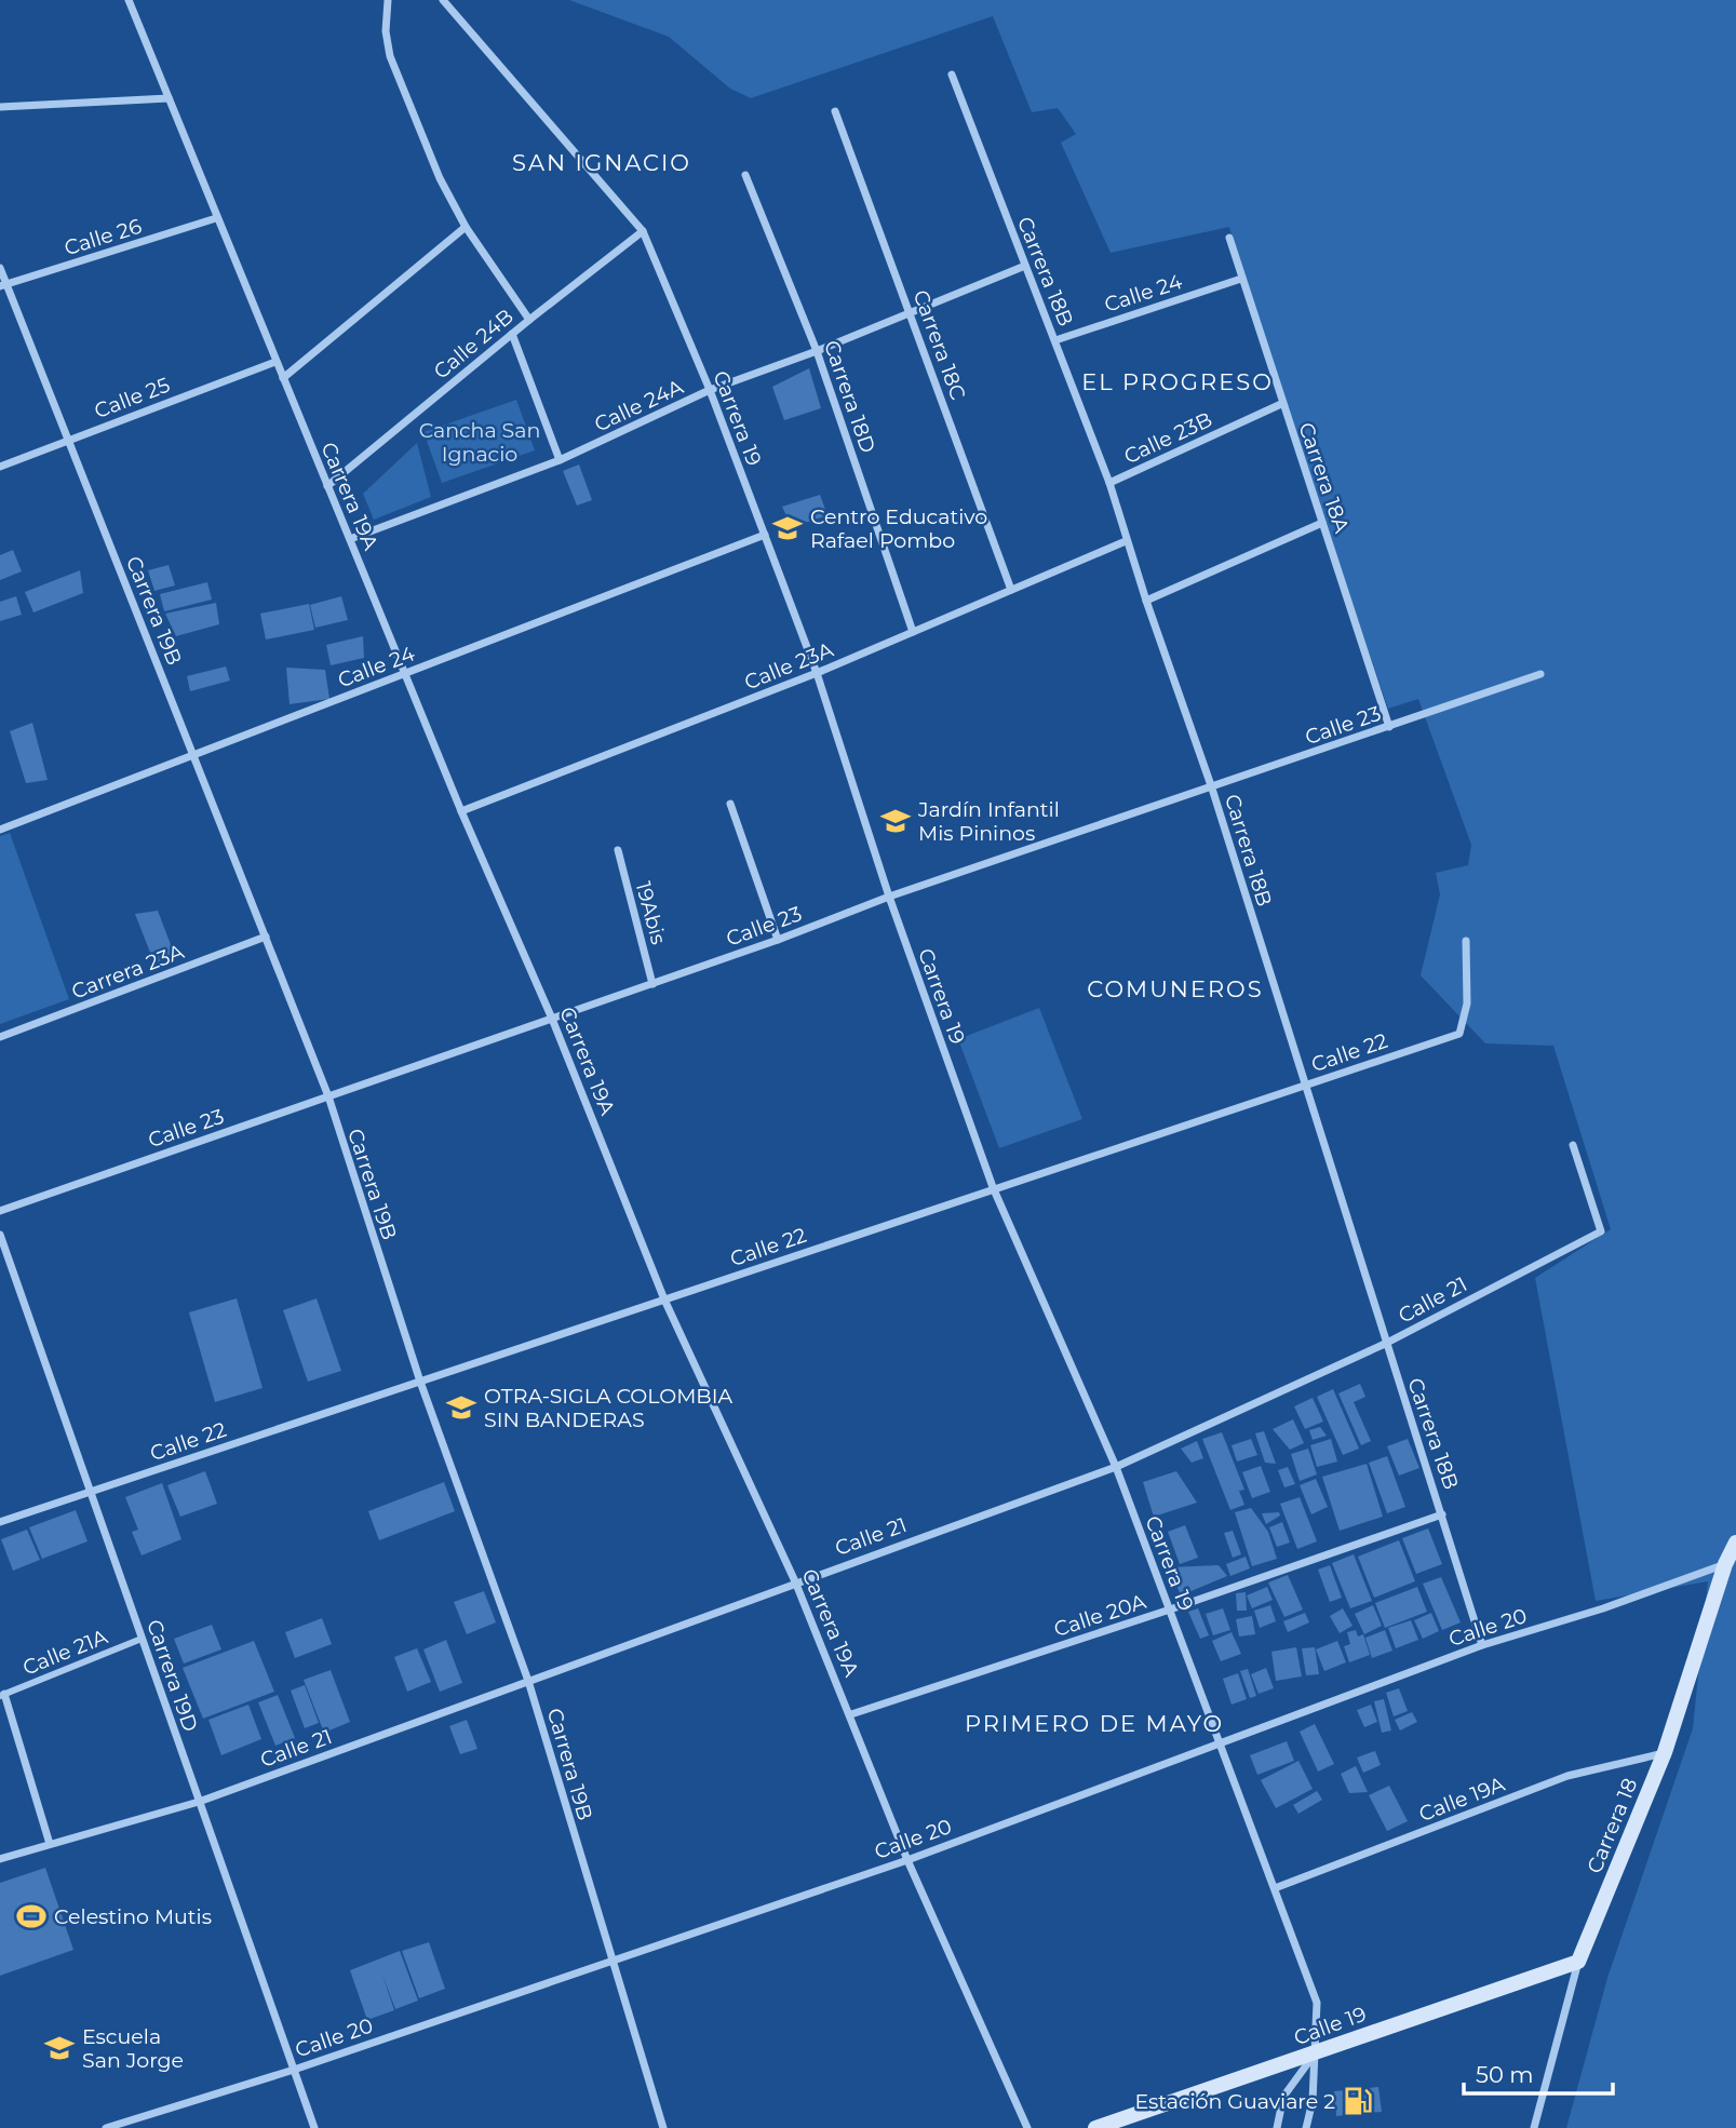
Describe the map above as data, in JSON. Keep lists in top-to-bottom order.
{
  "streets": {
    "main road": ["Carrera 18", "Calle 19"],
    "street": [
      "Calle 26",
      "Carrera 18B",
      "Calle 24",
      "Calle 24B",
      "Carrera 18C",
      "Carrera 18D",
      "Calle 25",
      "Calle 24A",
      "Carrera 19",
      "Calle 23B",
      "Carrera 18A",
      "Carrera 19A",
      "Carrera 19B",
      "Calle 23A",
      "Calle 23",
      "19Abis",
      "Carrera 23A",
      "Calle 22",
      "Calle 21",
      "Calle 20A",
      "Calle 20",
      "Calle 21A",
      "Carrera 19D",
      "Calle 19A"
    ]
  },
  "crossings": [
    ["Calle 26", "Carrera 19A"],
    ["Calle 26", "Carrera 19B"],
    ["Carrera 18B", "Calle 24"],
    ["Carrera 18B", "Calle 24A"],
    ["Carrera 18B", "Calle 23B"],
    ["Carrera 18B", "Calle 23A"],
    ["Carrera 18B", "Calle 23"],
    ["Carrera 18B", "Calle 22"],
    ["Carrera 18B", "Calle 21"],
    ["Carrera 18B", "Calle 20A"],
    ["Carrera 18B", "Calle 20"],
    ["Calle 24", "Carrera 19"],
    ["Calle 24", "Carrera 18A"],
    ["Calle 24", "Carrera 19A"],
    ["Calle 24", "Carrera 19B"],
    ["Calle 24B", "Carrera 19"],
    ["Calle 24B", "Carrera 19A"],
    ["Carrera 18C", "Calle 24A"],
    ["Carrera 18C", "Calle 23A"],
    ["Carrera 18D", "Calle 24A"],
    ["Carrera 18D", "Calle 23A"],
    ["Calle 25", "Carrera 19A"],
    ["Calle 25", "Carrera 19B"],
    ["Calle 24A", "Carrera 19"],
    ["Calle 24A", "Carrera 19A"],
    ["Carrera 19", "Calle 23A"],
    ["Carrera 19", "Calle 23"],
    ["Carrera 19", "Calle 22"],
    ["Carrera 19", "Calle 21"],
    ["Carrera 19", "Calle 20A"],
    ["Carrera 19", "Calle 20"],
    ["Carrera 19", "Calle 19A"],
    ["Carrera 19", "Calle 19"],
    ["Calle 23B", "Carrera 18A"],
    ["Carrera 18A", "Calle 23"],
    ["Carrera 19A", "Calle 23A"],
    ["Carrera 19A", "Calle 23"],
    ["Carrera 19A", "Calle 22"],
    ["Carrera 19A", "Calle 21"],
    ["Carrera 19A", "Calle 20A"],
    ["Carrera 19A", "Calle 20"],
    ["Carrera 19B", "Calle 23"],
    ["Carrera 19B", "Carrera 23A"],
    ["Carrera 19B", "Calle 22"],
    ["Carrera 19B", "Calle 21"],
    ["Carrera 19B", "Calle 20"],
    ["Calle 23", "19Abis"],
    ["Calle 22", "Carrera 19D"],
    ["Calle 21", "Carrera 19D"],
    ["Calle 20", "Carrera 19D"],
    ["Calle 20", "Carrera 18"],
    ["Calle 21A", "Carrera 19D"],
    ["Calle 19A", "Carrera 18"],
    ["Carrera 18", "Calle 19"]
  ],
  "districts": [
    "SAN IGNACIO",
    "EL PROGRESO",
    "COMUNEROS",
    "PRIMERO DE MAYO"
  ],
  "parks": ["Cancha San Ignacio"],
  "places": {
    "school or university": [
      "Centro Educativo Rafael Pombo",
      "Jardín Infantil Mis Pininos",
      "OTRA-SIGLA COLOMBIA SIN BANDERAS",
      "Escuela San Jorge"
    ],
    "sports": ["Celestino Mutis"],
    "fuel station": ["Estación Guaviare 2"]
  },
  "scale_bar": "50 m"
}
